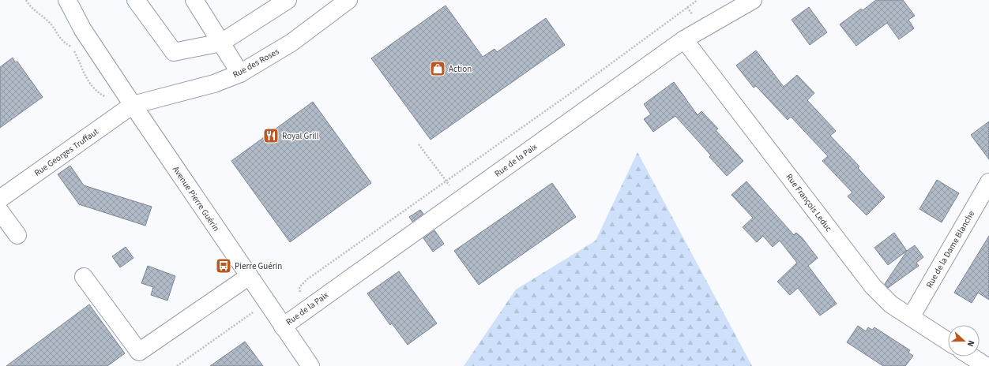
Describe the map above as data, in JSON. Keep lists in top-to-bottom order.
{
  "streets": {
    "street": [
      "Rue des Roses",
      "Rue Georges Truffaut",
      "Rue de la Paix",
      "Avenue Pierre Guérin",
      "Rue François Leduc",
      "Rue de la Dame Blanche"
    ]
  },
  "crossings": [
    ["Rue des Roses", "Rue Georges Truffaut"],
    ["Rue des Roses", "Avenue Pierre Guérin"],
    ["Rue Georges Truffaut", "Avenue Pierre Guérin"],
    ["Rue de la Paix", "Avenue Pierre Guérin"],
    ["Rue de la Paix", "Rue François Leduc"],
    ["Rue François Leduc", "Rue de la Dame Blanche"]
  ],
  "places": {
    "shop": ["Action"],
    "restaurant": ["Royal Grill"],
    "bus stop": ["Pierre Guérin"]
  },
  "north": "right"
}
